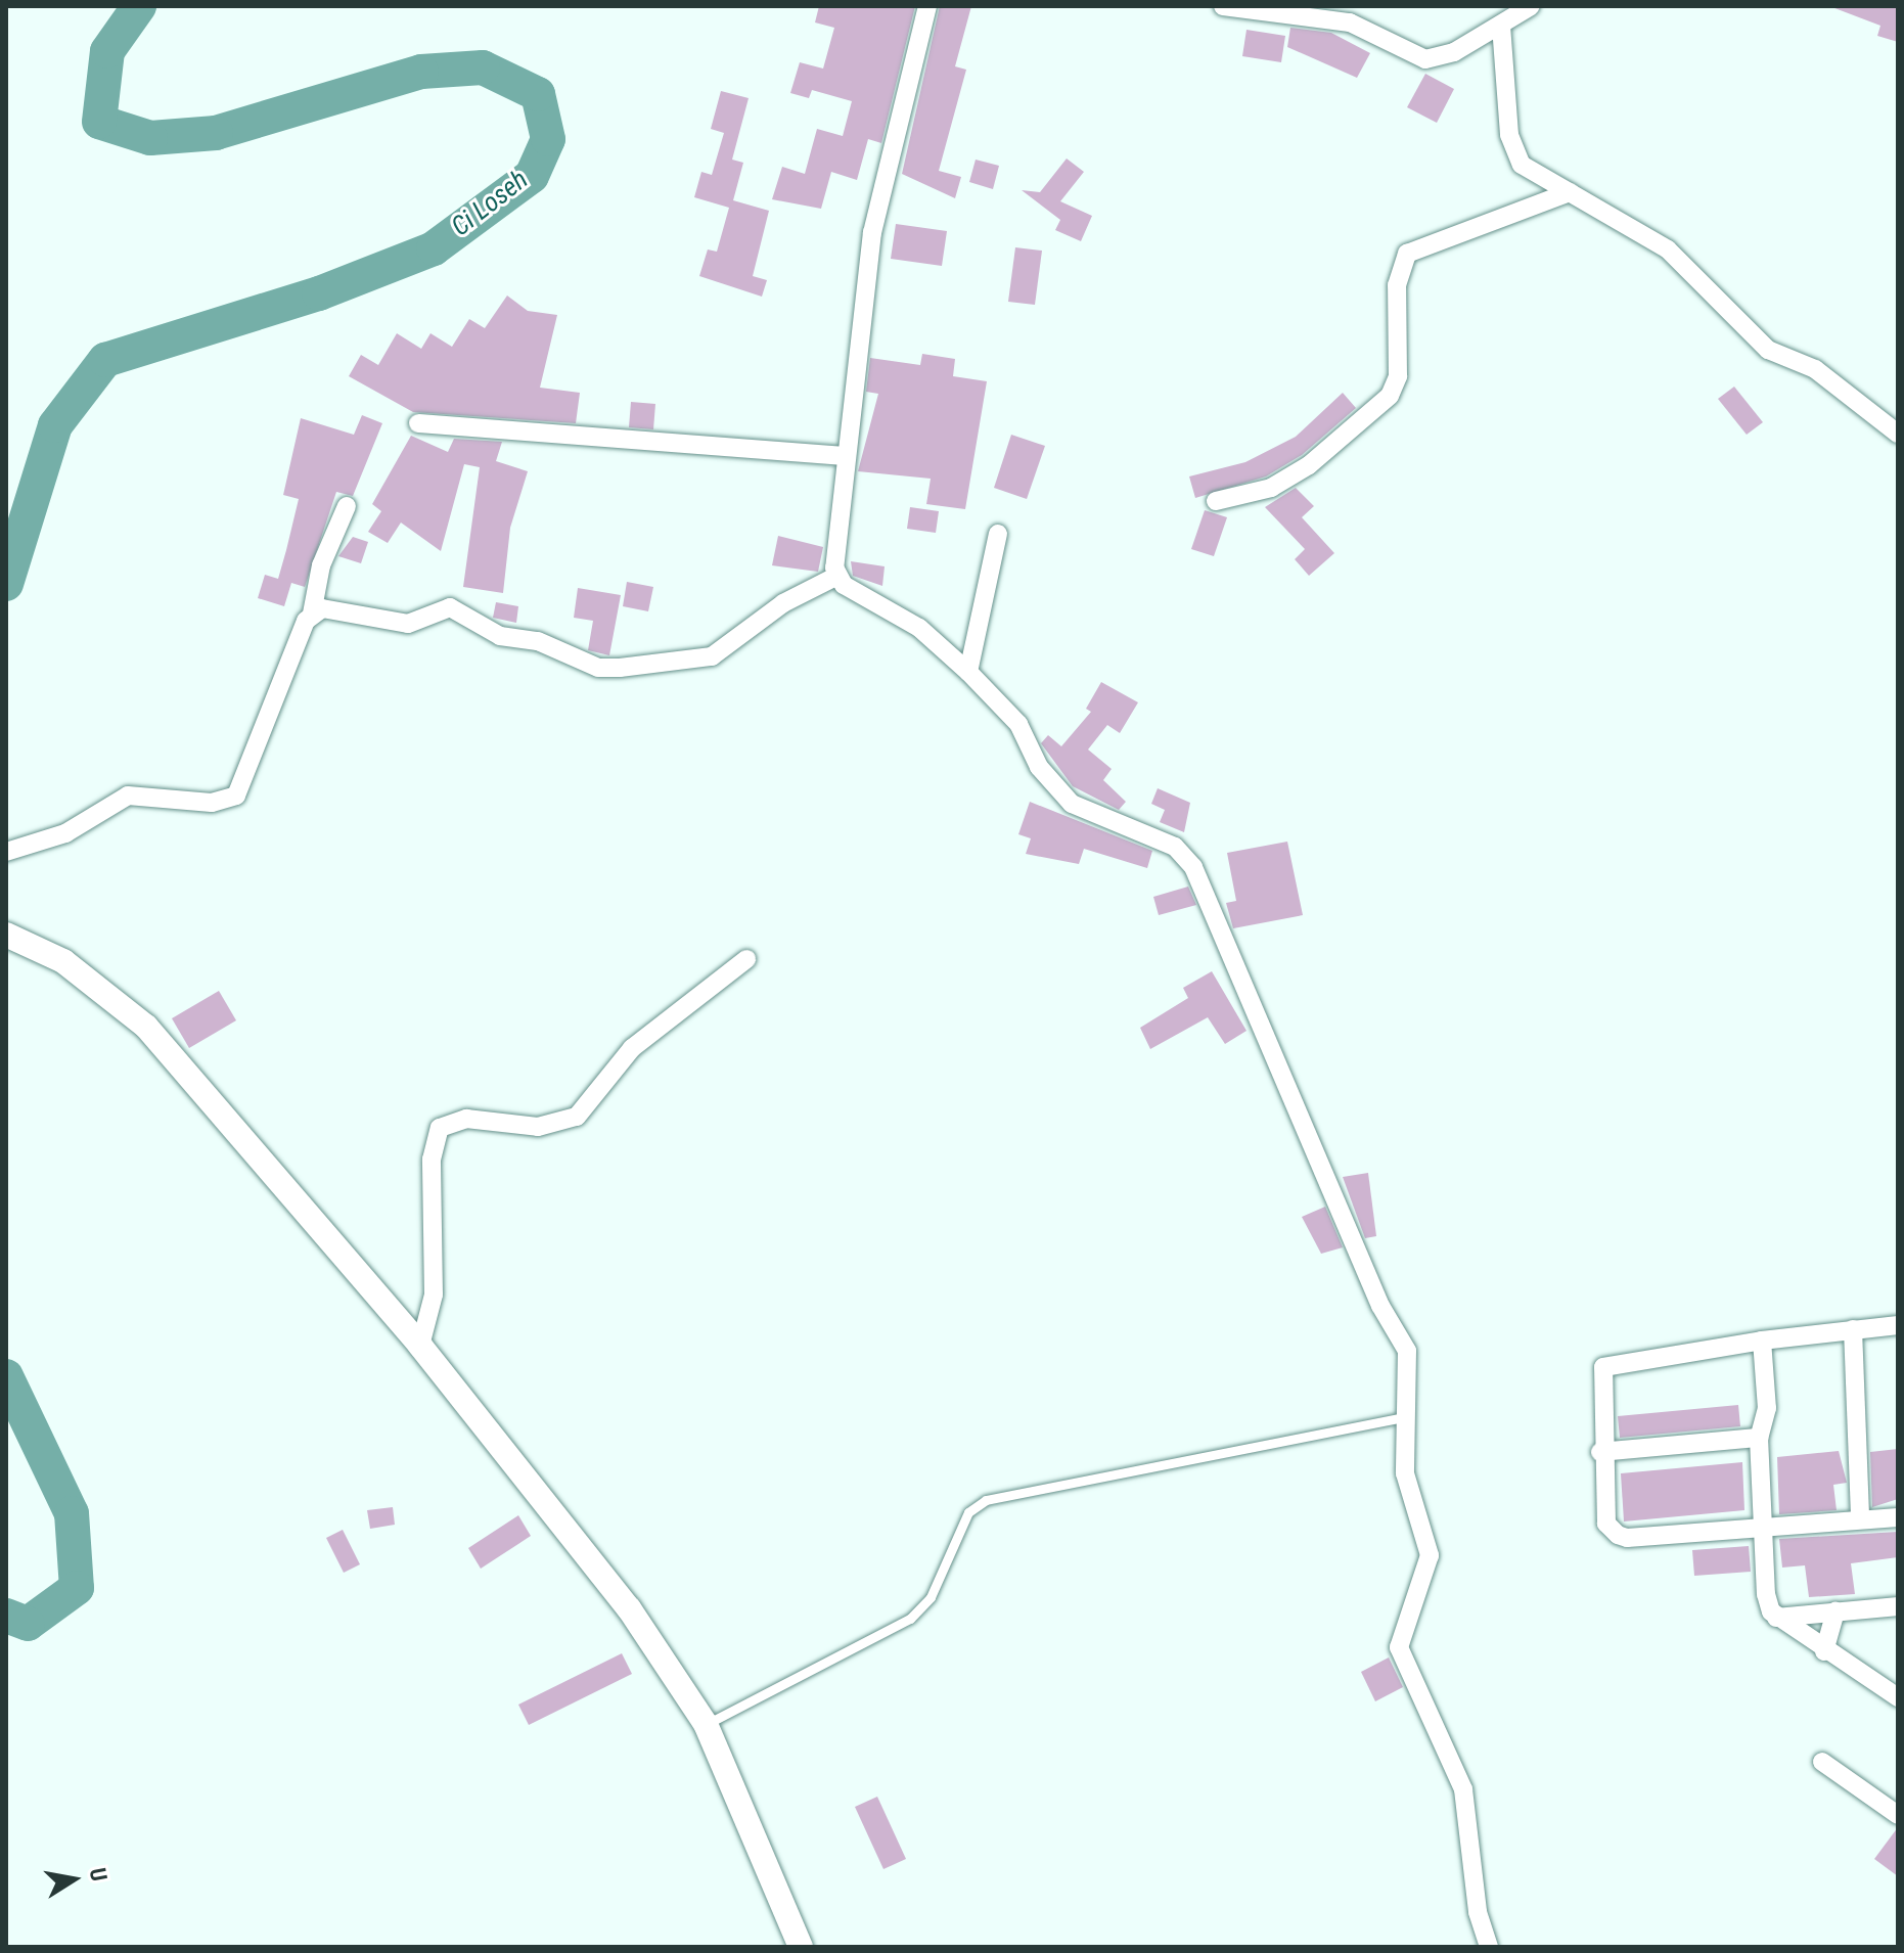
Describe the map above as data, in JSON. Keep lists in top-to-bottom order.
{
  "water": ["Ci Loseh"],
  "north": "right"
}
